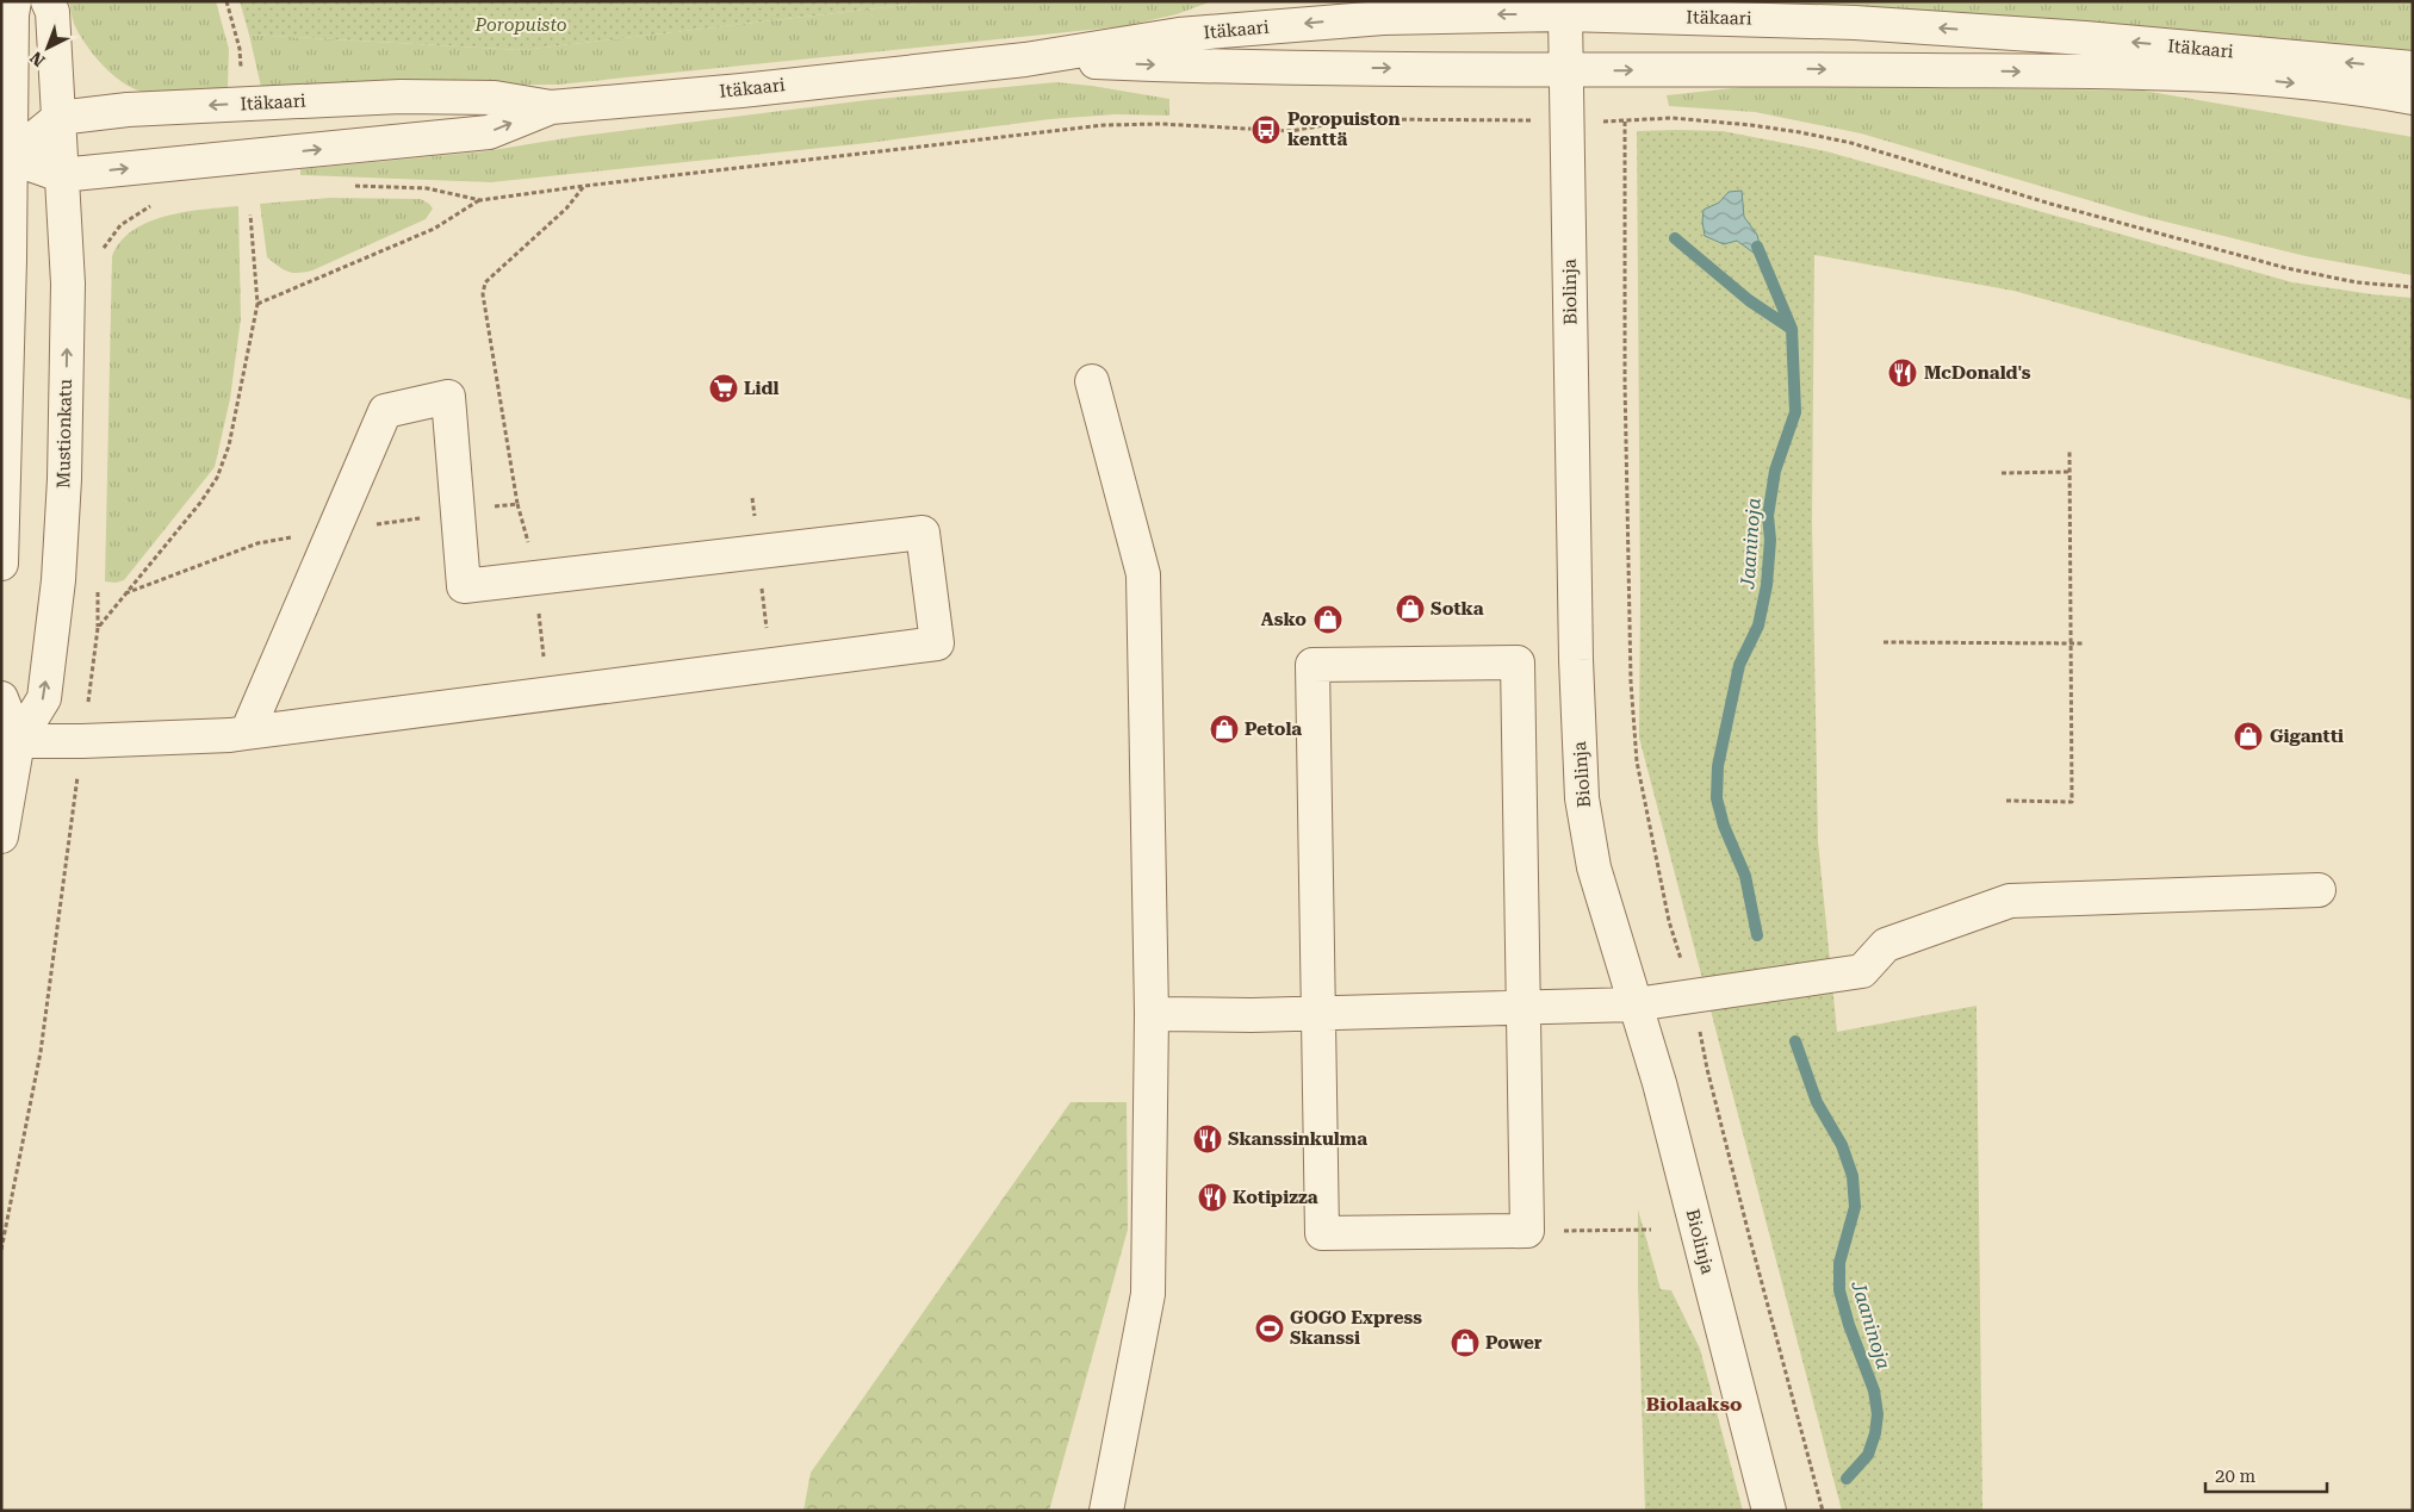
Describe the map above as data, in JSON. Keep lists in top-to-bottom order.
{
  "streets": {
    "street": ["Itäkaari", "Biolinja", "Mustionkatu"]
  },
  "crossings": [
    ["Itäkaari", "Biolinja"],
    ["Itäkaari", "Mustionkatu"]
  ],
  "districts": ["Biolaakso"],
  "water": ["Jaaninoja"],
  "parks": ["Poropuisto"],
  "places": {
    "bus stop": ["Poropuiston kenttä"],
    "restaurant": ["McDonald's", "Skanssinkulma", "Kotipizza"],
    "supermarket": ["Lidl"],
    "shop": [
      "Sotka",
      "Asko",
      "Petola",
      "Gigantti",
      "Power"
    ],
    "sports": ["GOGO Express Skanssi"]
  },
  "scale_bar": "20 m",
  "north": "bottom left"
}
